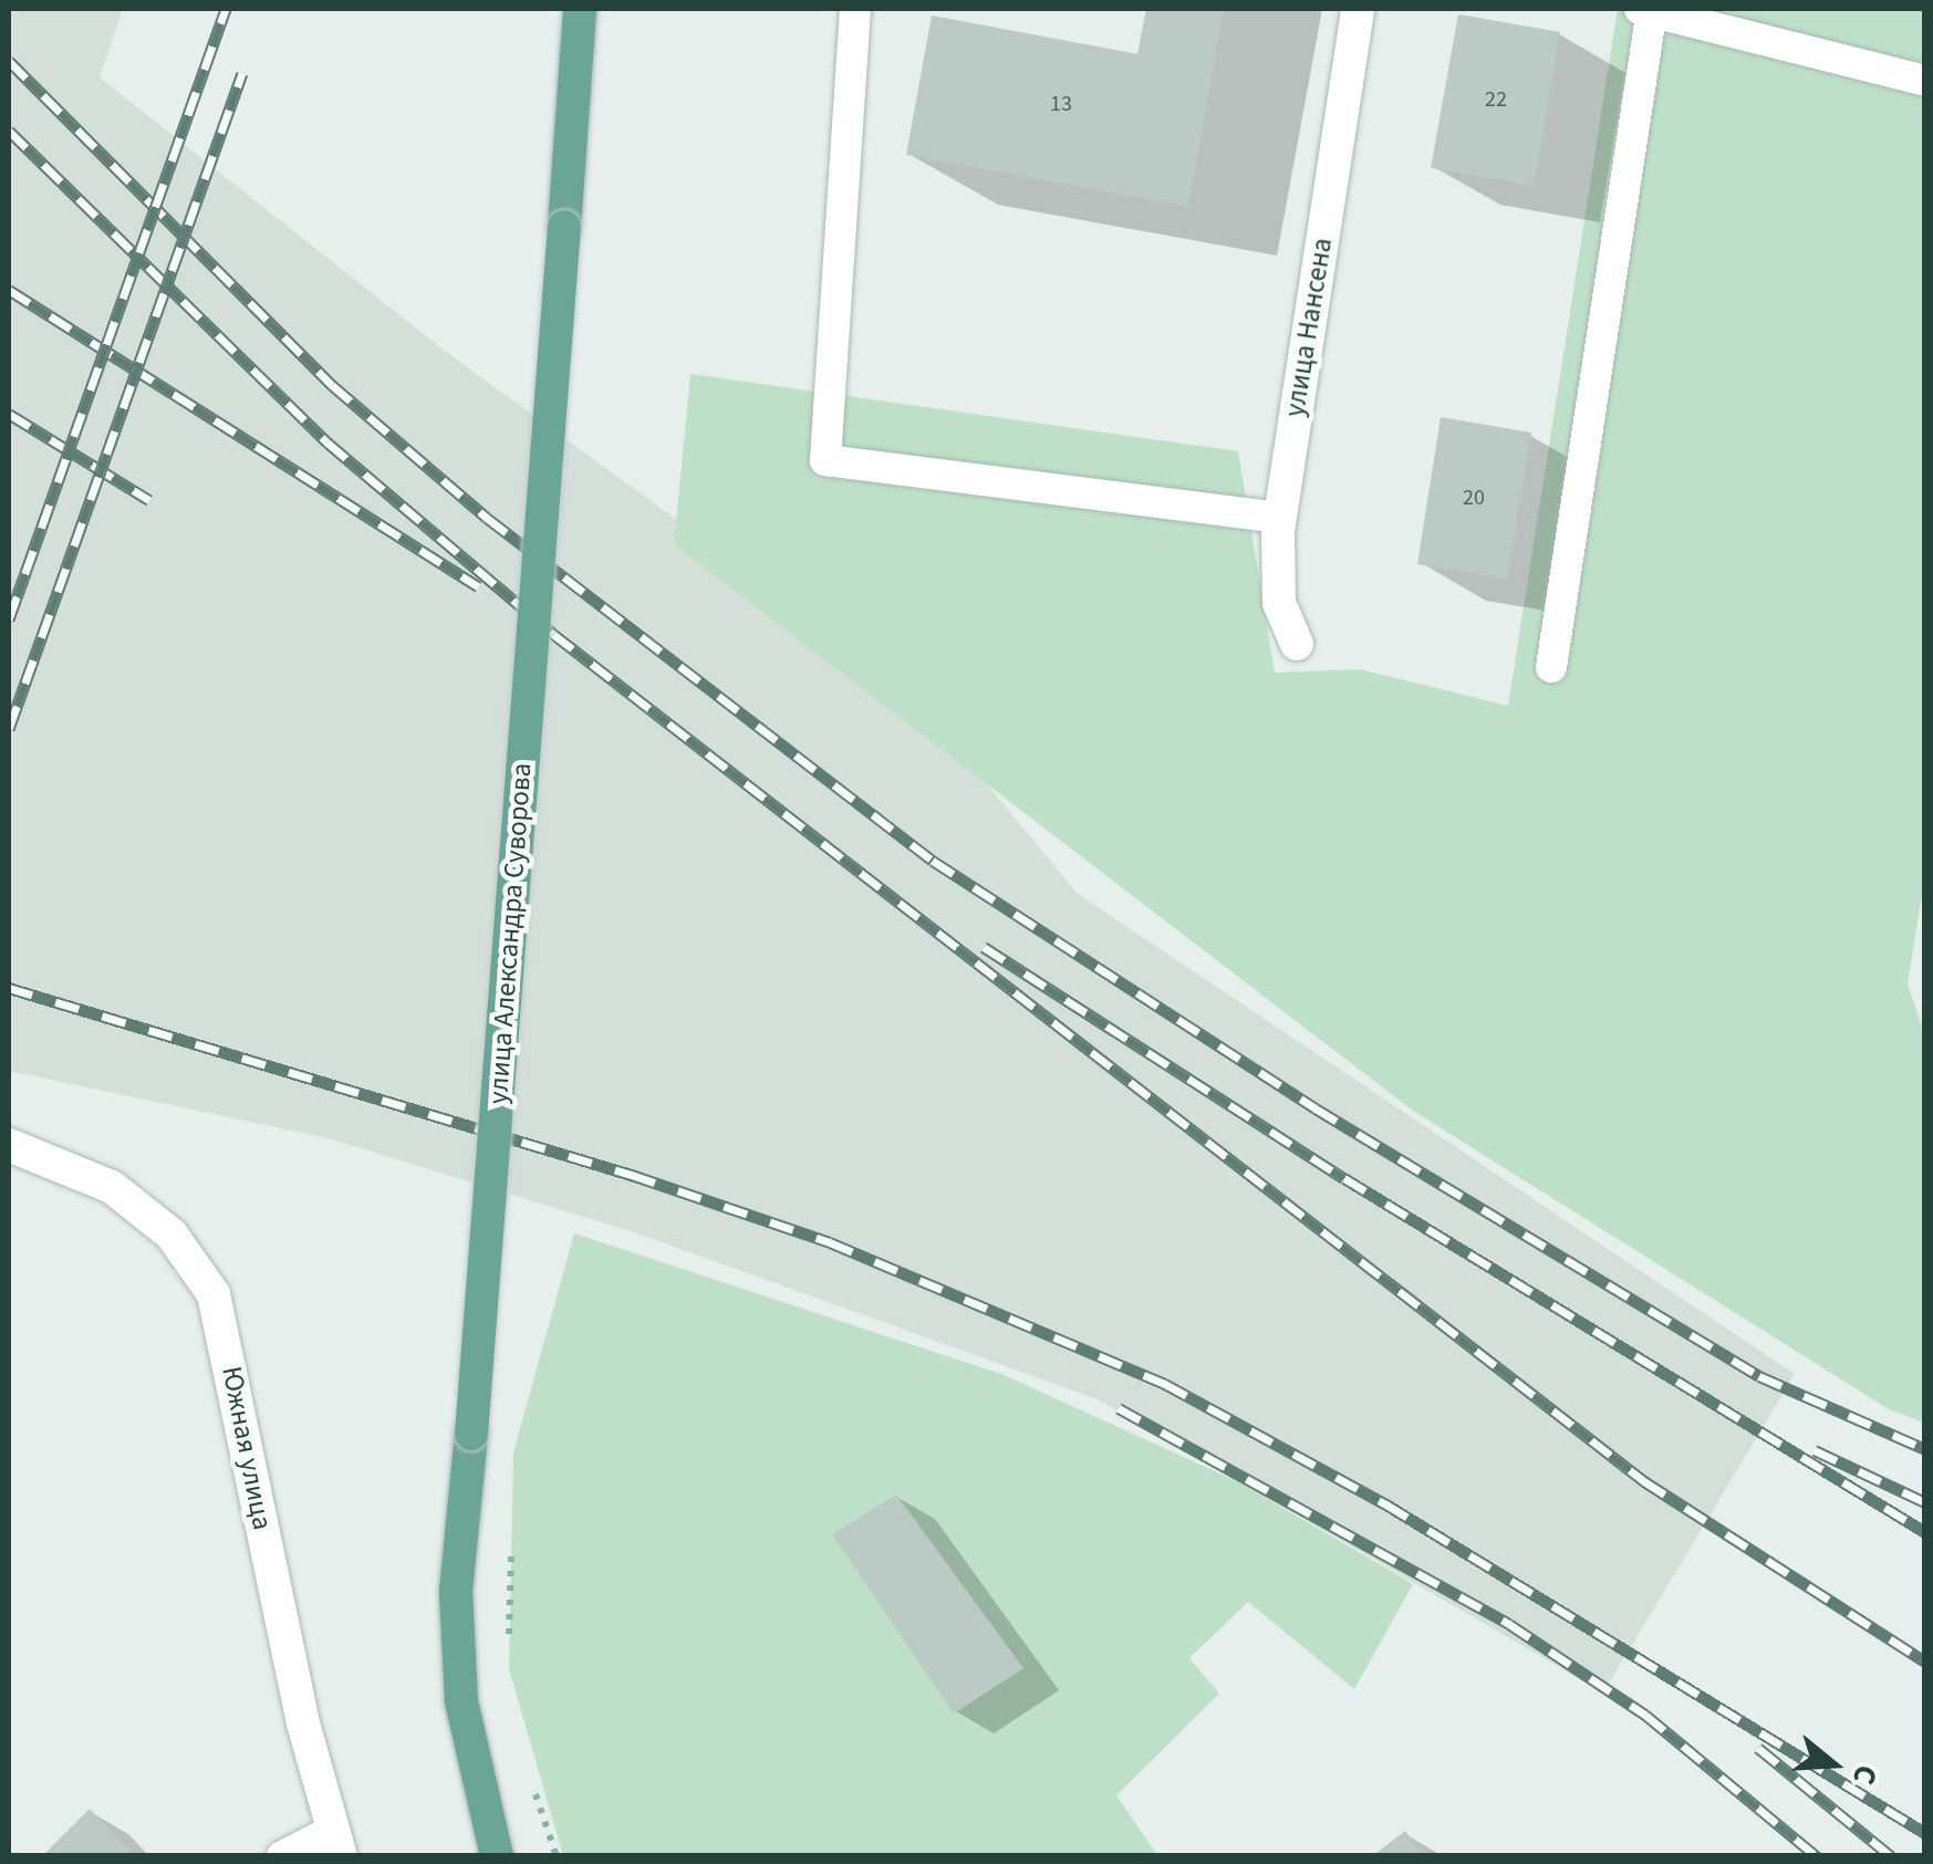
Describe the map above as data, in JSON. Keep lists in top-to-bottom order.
{
  "streets": {
    "main road": ["улица Александра Суворова"],
    "street": ["улица Нансена", "Южная улица"]
  },
  "house_numbers": ["22", "13", "20"],
  "north": "right"
}
